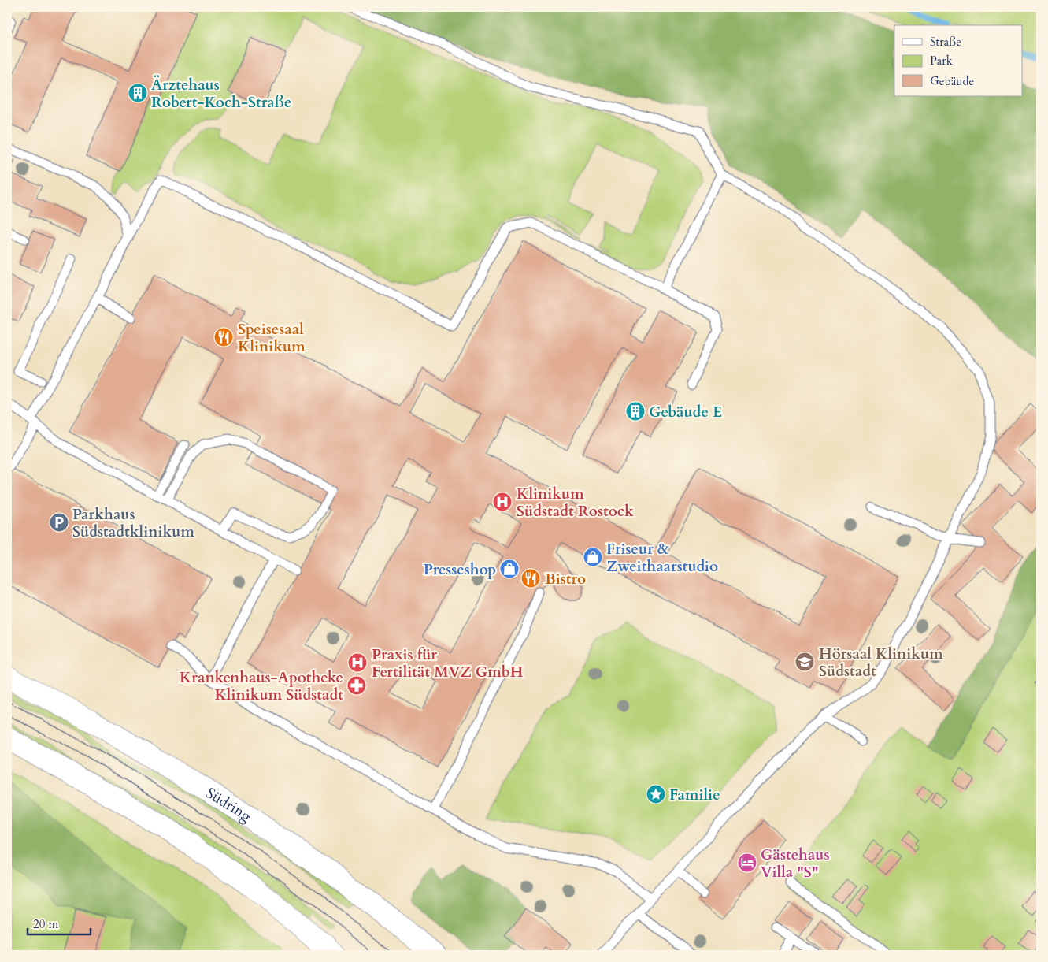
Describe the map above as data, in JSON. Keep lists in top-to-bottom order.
{
  "streets": {
    "main road": ["Südring"]
  },
  "places": {
    "building": ["Ärztehaus Robert-Koch-Straße", "Gebäude E"],
    "restaurant": ["Speisesaal Klinikum", "Bistro"],
    "hospital": ["Klinikum Südstadt Rostock", "Praxis für Fertilität MVZ GmbH"],
    "parking": ["Parkhaus Südstadtklinikum"],
    "shop": ["Friseur & Zweithaarstudio", "Presseshop"],
    "school or university": ["Hörsaal Klinikum Südstadt"],
    "pharmacy": ["Krankenhaus-Apotheke Klinikum Südstadt"],
    "place": ["Familie"],
    "hotel": ["Gästehaus Villa \"S\""]
  },
  "legend": ["Straße", "Park", "Gebäude"],
  "scale_bar": "20 m"
}
